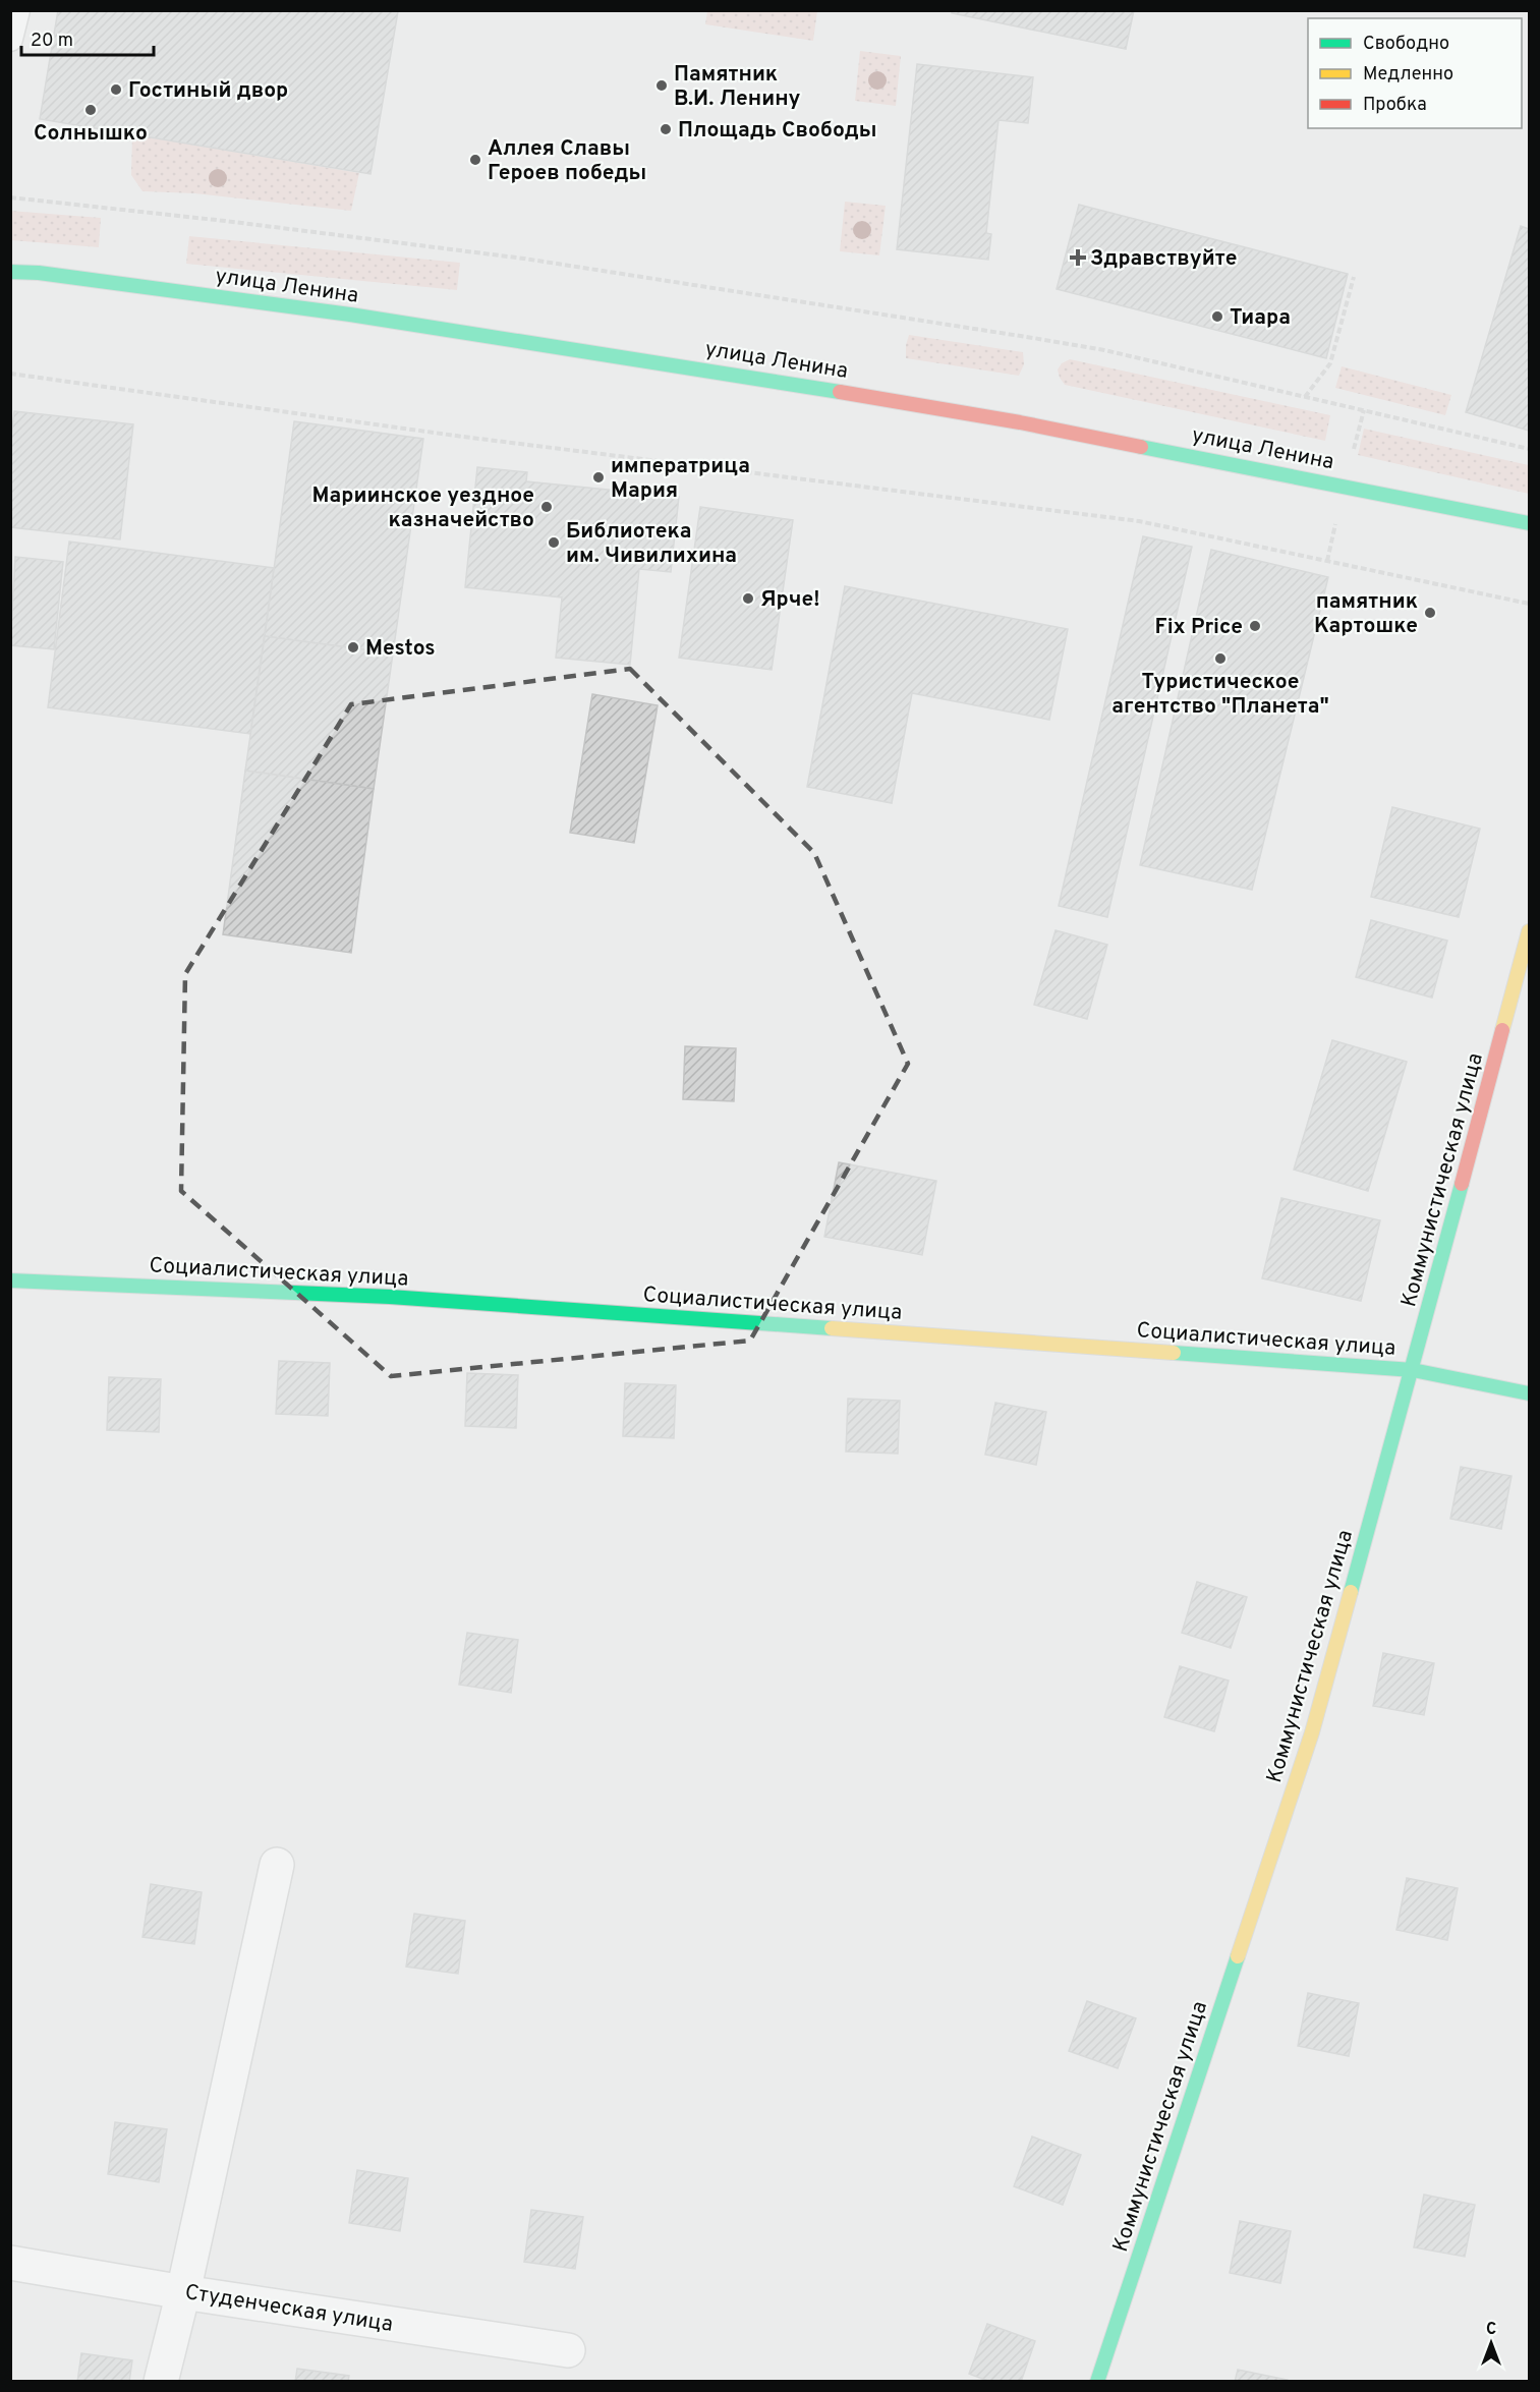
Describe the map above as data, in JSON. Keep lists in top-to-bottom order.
{
  "streets": {
    "street": [
      "улица Ленина",
      "Коммунистическая улица",
      "Социалистическая улица",
      "Студенческая улица"
    ]
  },
  "crossings": [
    ["Коммунистическая улица", "Социалистическая улица"]
  ],
  "places": {
    "other": [
      "Памятник В.И. Ленину",
      "Гостиный двор",
      "Солнышко",
      "Площадь Свободы",
      "Аллея Славы Героев победы",
      "Тиара",
      "императрица Мария",
      "Мариинское уездное казначейство",
      "Библиотека им. Чивилихина",
      "Ярче!",
      "памятник Картошке",
      "Fix Price",
      "Mestos",
      "Туристическое агентство \"Планета\""
    ],
    "health": ["Здравствуйте"]
  },
  "legend": ["Свободно", "Медленно", "Пробка"],
  "scale_bar": "20 m",
  "north": "top"
}
